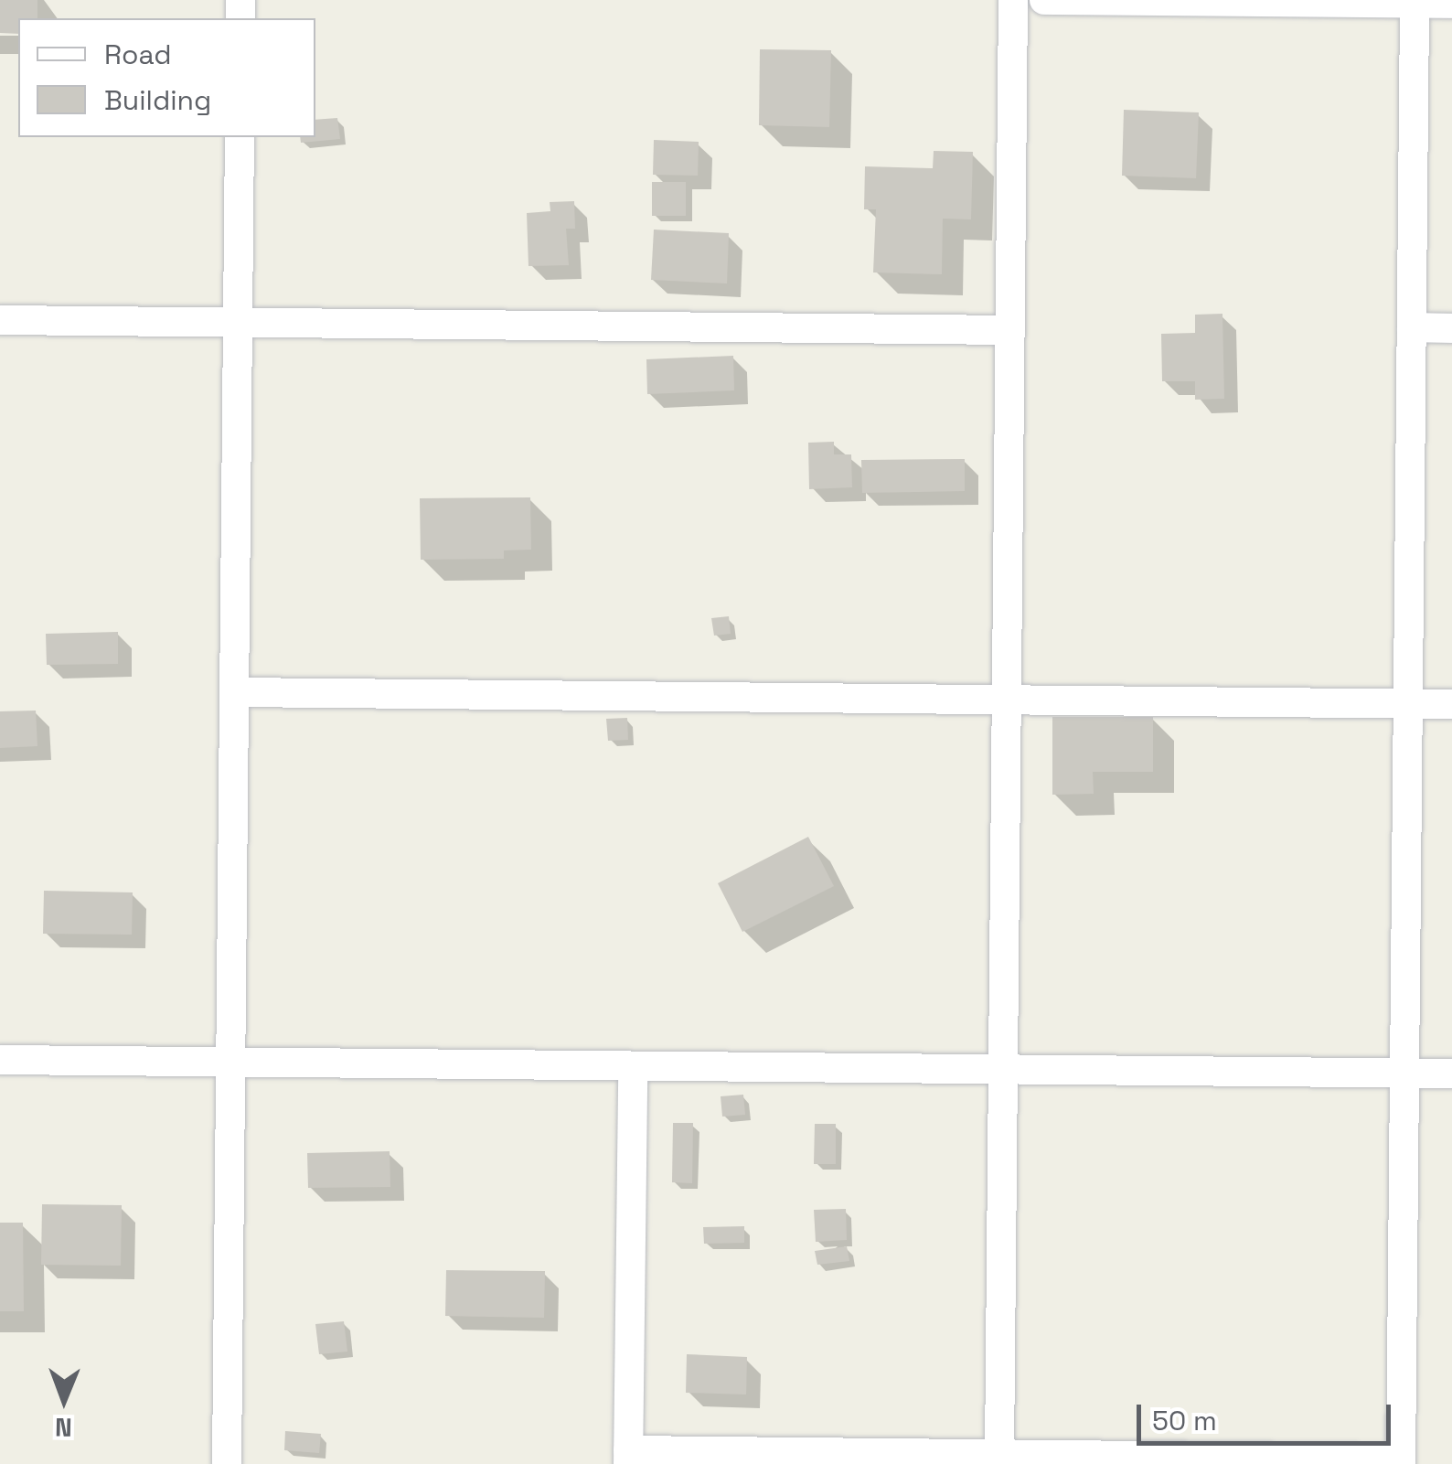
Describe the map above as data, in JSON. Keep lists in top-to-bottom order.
{
  "legend": ["Road", "Building"],
  "scale_bar": "50 m",
  "north": "bottom"
}
